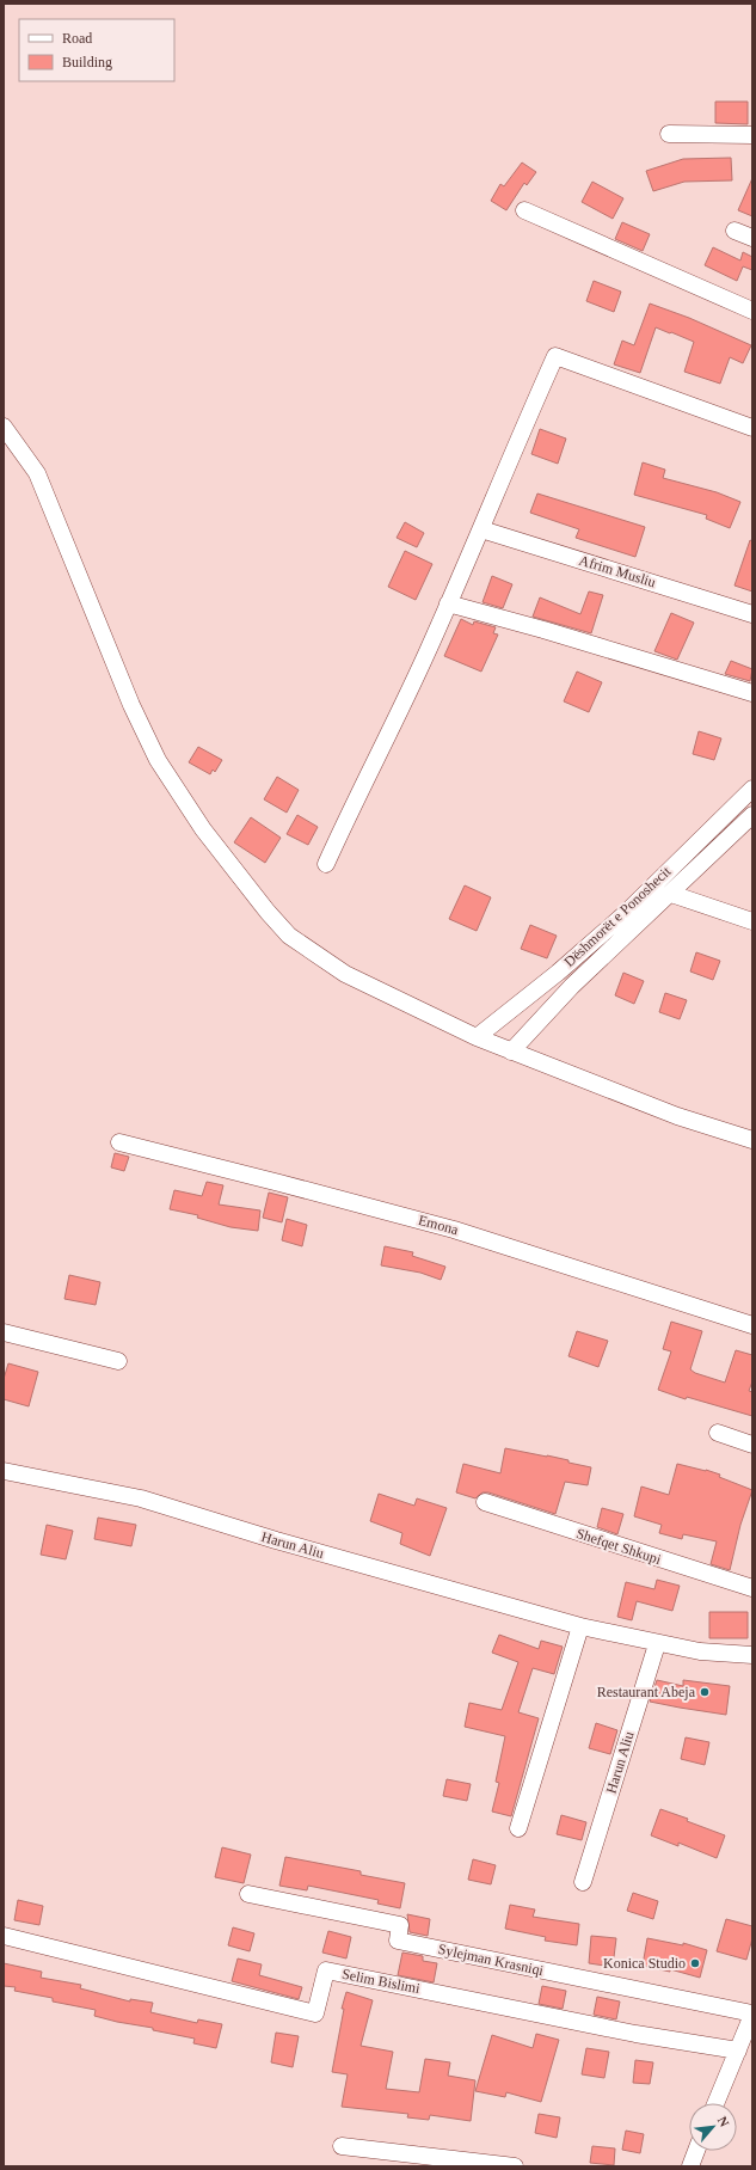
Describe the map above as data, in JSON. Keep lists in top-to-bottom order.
{
  "streets": {
    "street": [
      "Afrim Musliu",
      "Dëshmorët e Ponoshecit",
      "Emona",
      "Harun Aliu",
      "Shefqet Shkupi",
      "Sylejman Krasniqi",
      "Selim Bislimi"
    ]
  },
  "places": ["Restaurant Abeja", "Konica Studio"],
  "legend": ["Road", "Building"],
  "north": "top right"
}
